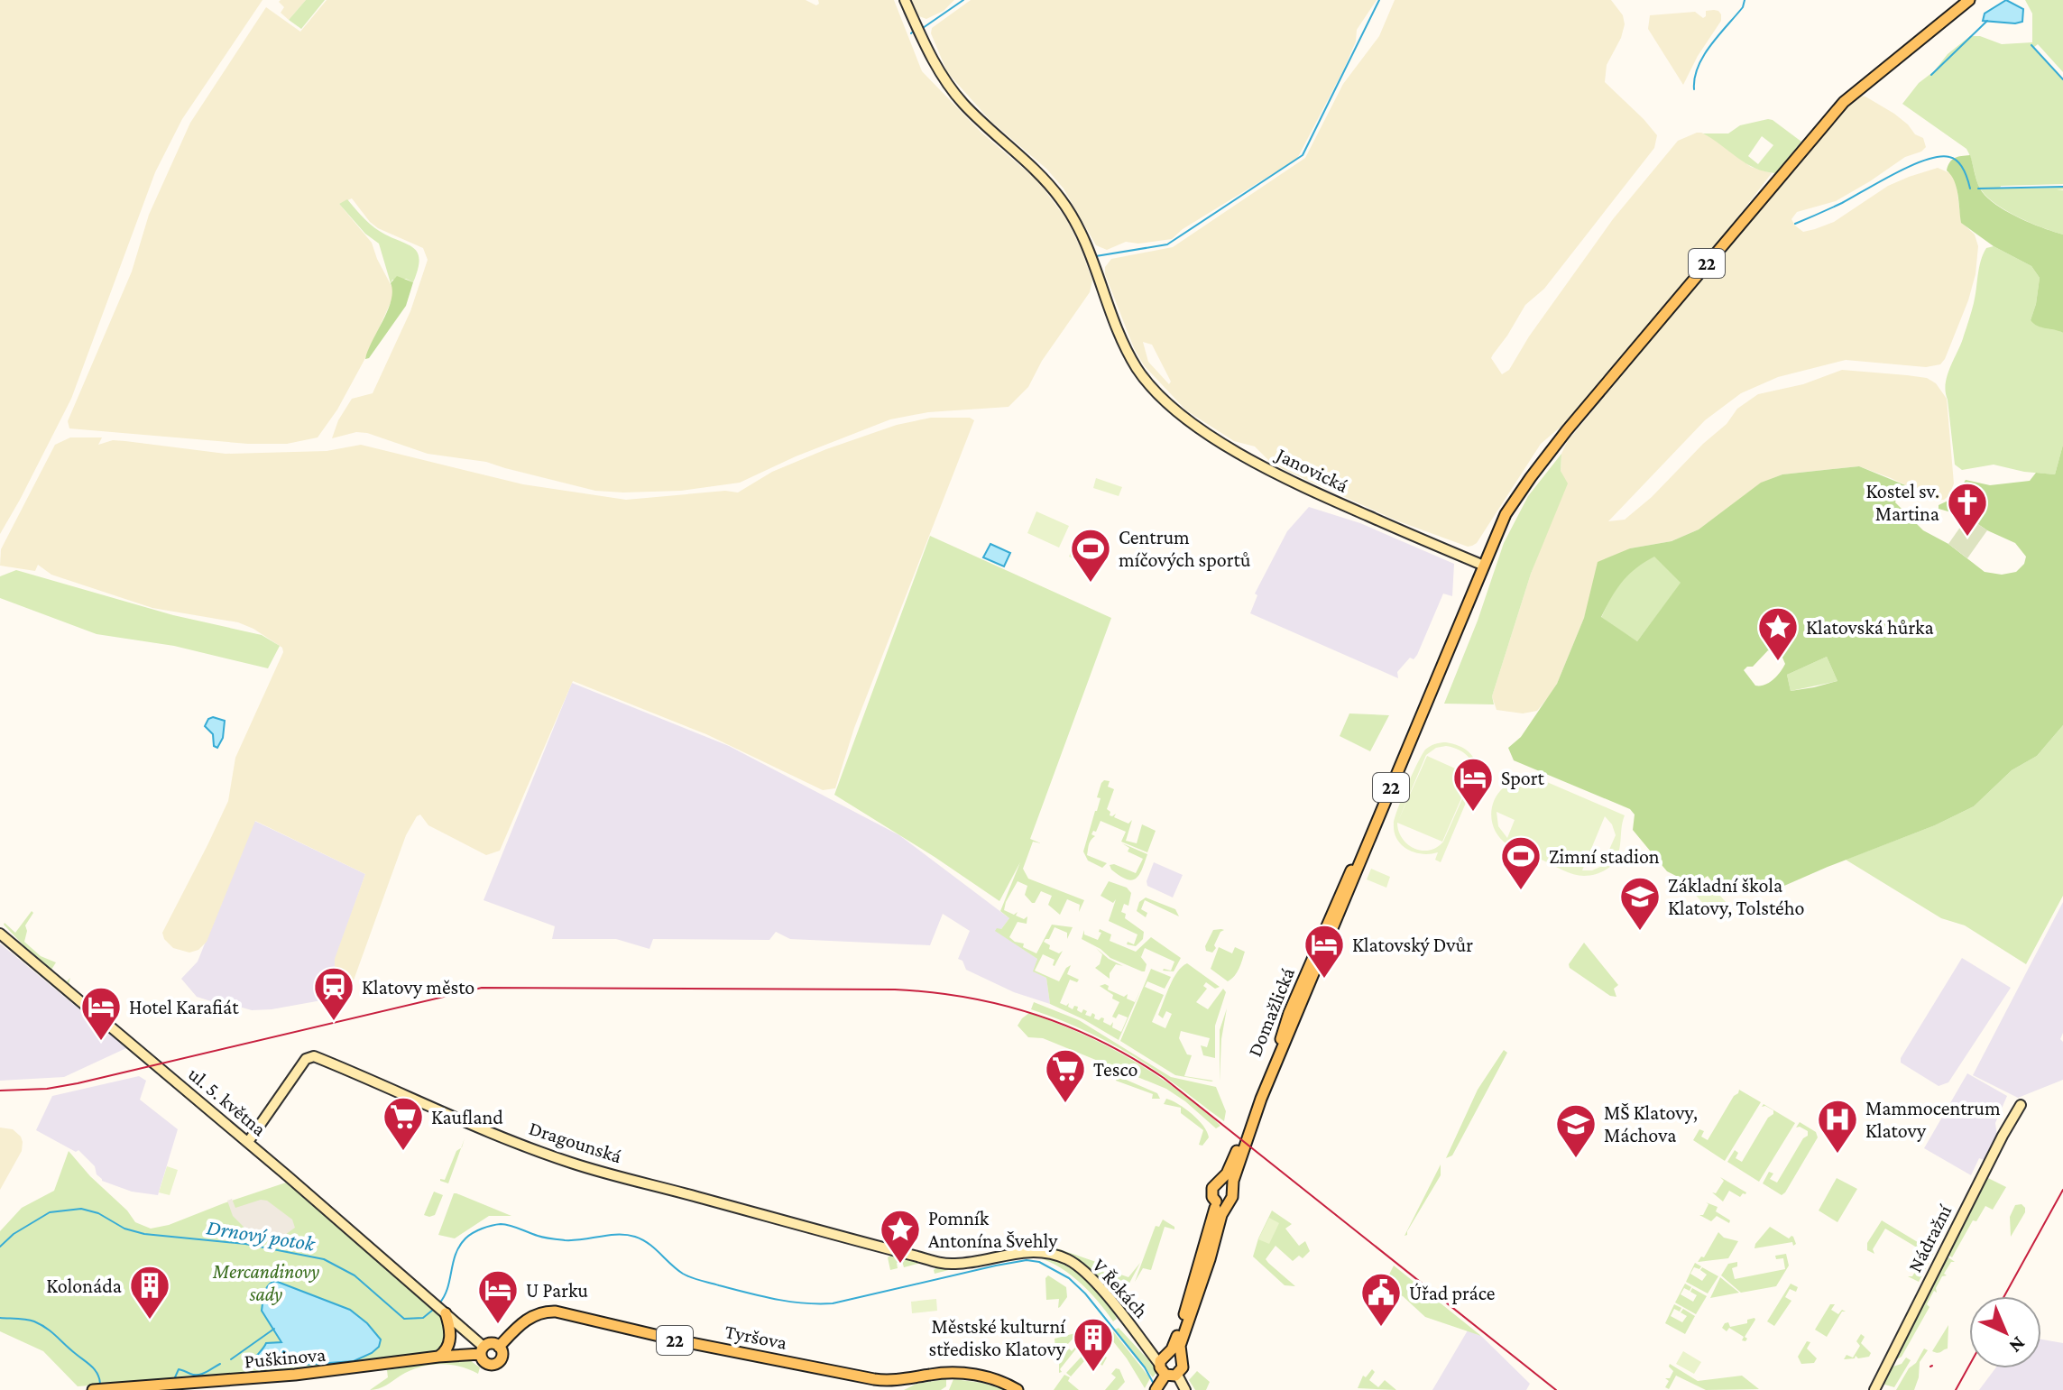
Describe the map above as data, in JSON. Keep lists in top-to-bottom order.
{
  "streets": {
    "main road": [
      "22",
      "Domažlická",
      "Tyršova",
      "Puškinova"
    ],
    "street": [
      "Janovická",
      "ul. 5. května",
      "Dragounská",
      "Nádražní",
      "V Řekách"
    ]
  },
  "crossings": [
    ["22", "Janovická"],
    ["22", "Domažlická"],
    ["22", "ul. 5. května"],
    ["22", "V Řekách"],
    ["22", "Tyršova"],
    ["22", "Puškinova"],
    ["Janovická", "Domažlická"],
    ["ul. 5. května", "Dragounská"],
    ["ul. 5. května", "Tyršova"],
    ["ul. 5. května", "Puškinova"],
    ["Dragounská", "V Řekách"],
    ["Tyršova", "Puškinova"]
  ],
  "water": ["Drnový potok"],
  "parks": ["Mercandinovy sady"],
  "places": {
    "church": ["Kostel sv. Martina"],
    "sports": ["Centrum míčových sportů", "Zimní stadion"],
    "place": ["Klatovská hůrka", "Pomník Antonína Švehly"],
    "hotel": [
      "Sport",
      "Klatovský Dvůr",
      "Hotel Karafiát",
      "U Parku"
    ],
    "school or university": ["Základní škola Klatovy, Tolstého", "MŠ Klatovy, Máchova"],
    "station": ["Klatovy město"],
    "supermarket": ["Tesco", "Kaufland"],
    "hospital": ["Mammocentrum Klatovy"],
    "building": ["Kolonáda", "Městské kulturní středisko Klatovy"],
    "public building": ["Úřad práce"]
  },
  "north": "bottom right"
}
